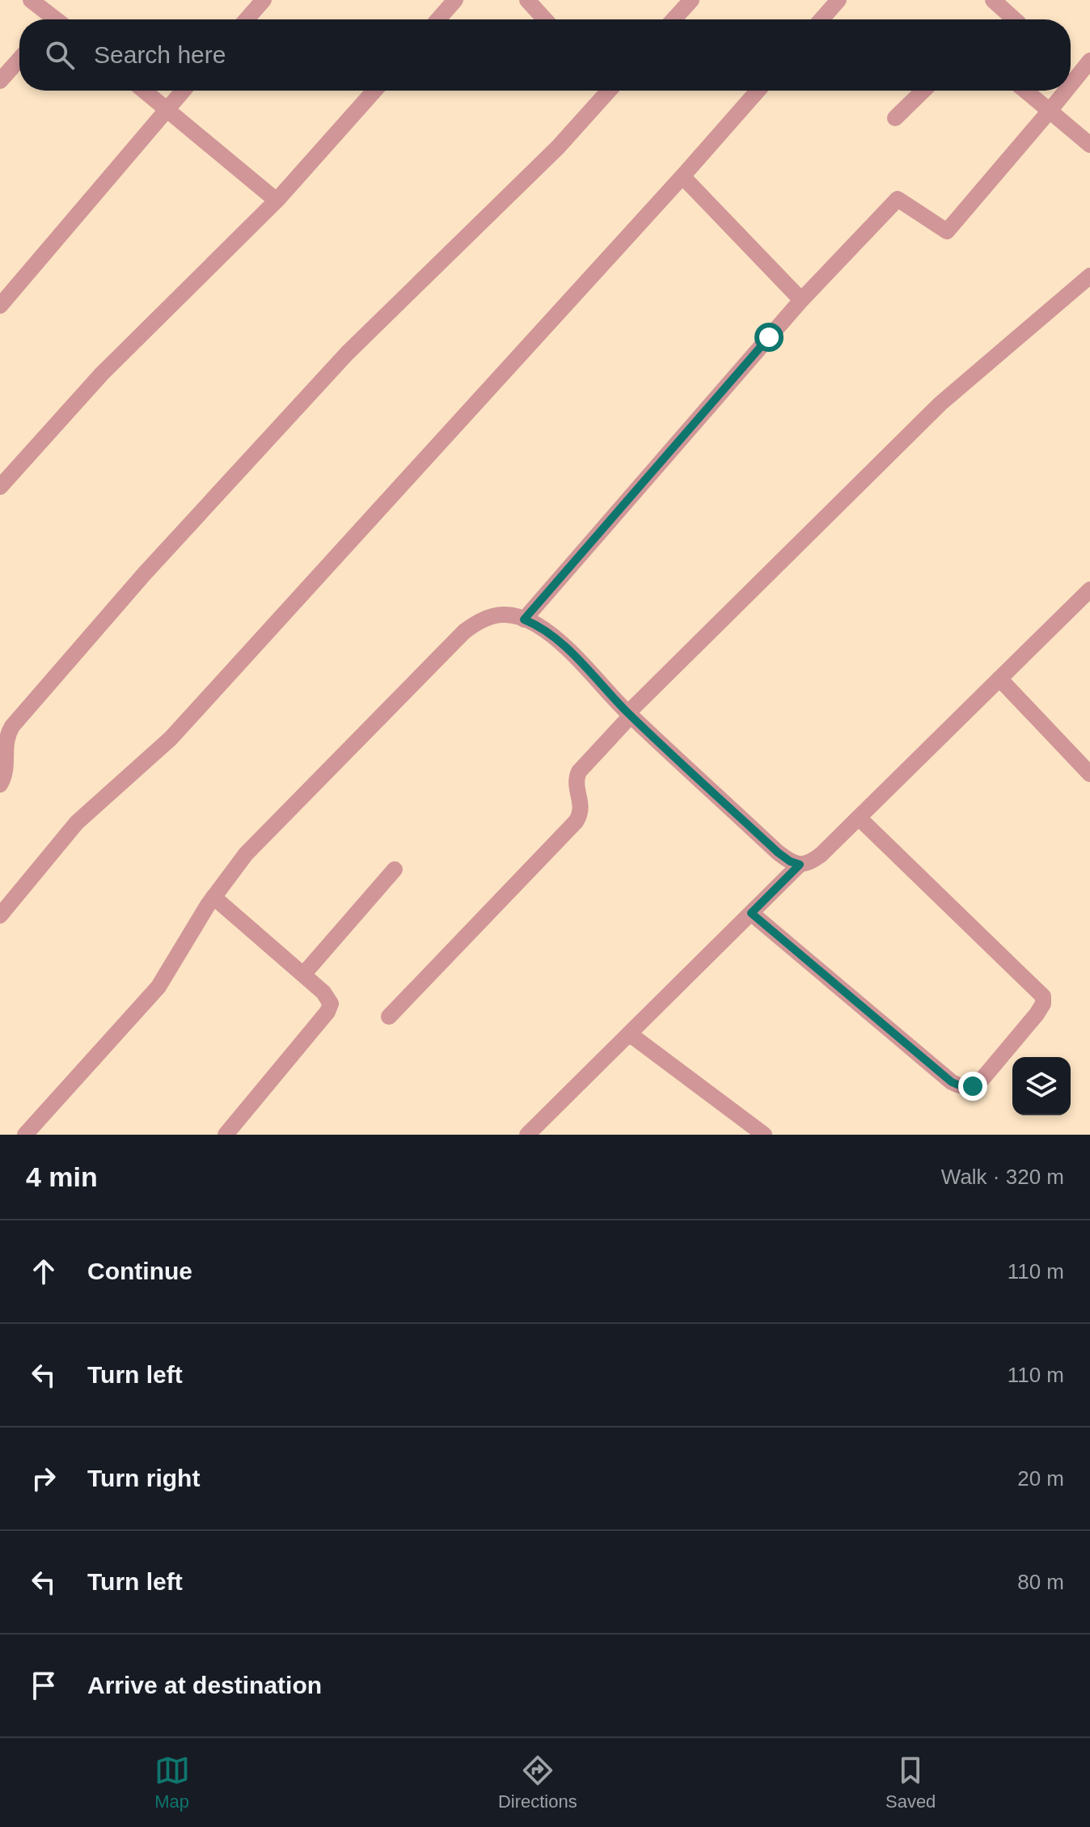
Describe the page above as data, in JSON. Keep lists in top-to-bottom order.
{
  "page": {
    "search": "Search here",
    "heading": ["4 min", "Walk · 320 m"],
    "list": [
      ["Continue", "110 m"],
      ["Turn left", "110 m"],
      ["Turn right", "20 m"],
      ["Turn left", "80 m"],
      "Arrive at destination"
    ],
    "nav": ["Map", "Directions", "Saved"]
  }
}
